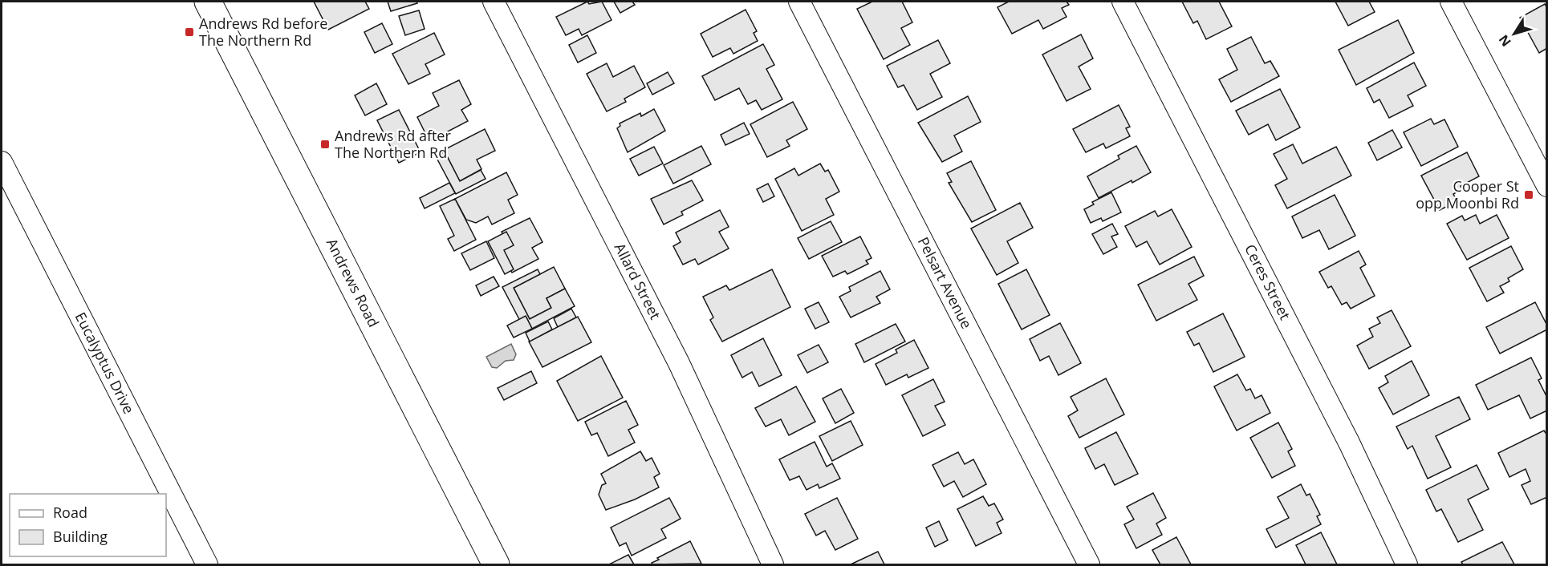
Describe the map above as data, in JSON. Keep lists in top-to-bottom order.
{
  "streets": {
    "main road": ["Andrews Road"],
    "street": [
      "Allard Street",
      "Ceres Street",
      "Pelsart Avenue",
      "Eucalyptus Drive"
    ]
  },
  "places": {
    "transit": ["Andrews Rd before The Northern Rd", "Andrews Rd after The Northern Rd", "Cooper St opp Moonbi Rd"]
  },
  "legend": ["Road", "Building"],
  "north": "bottom left"
}
